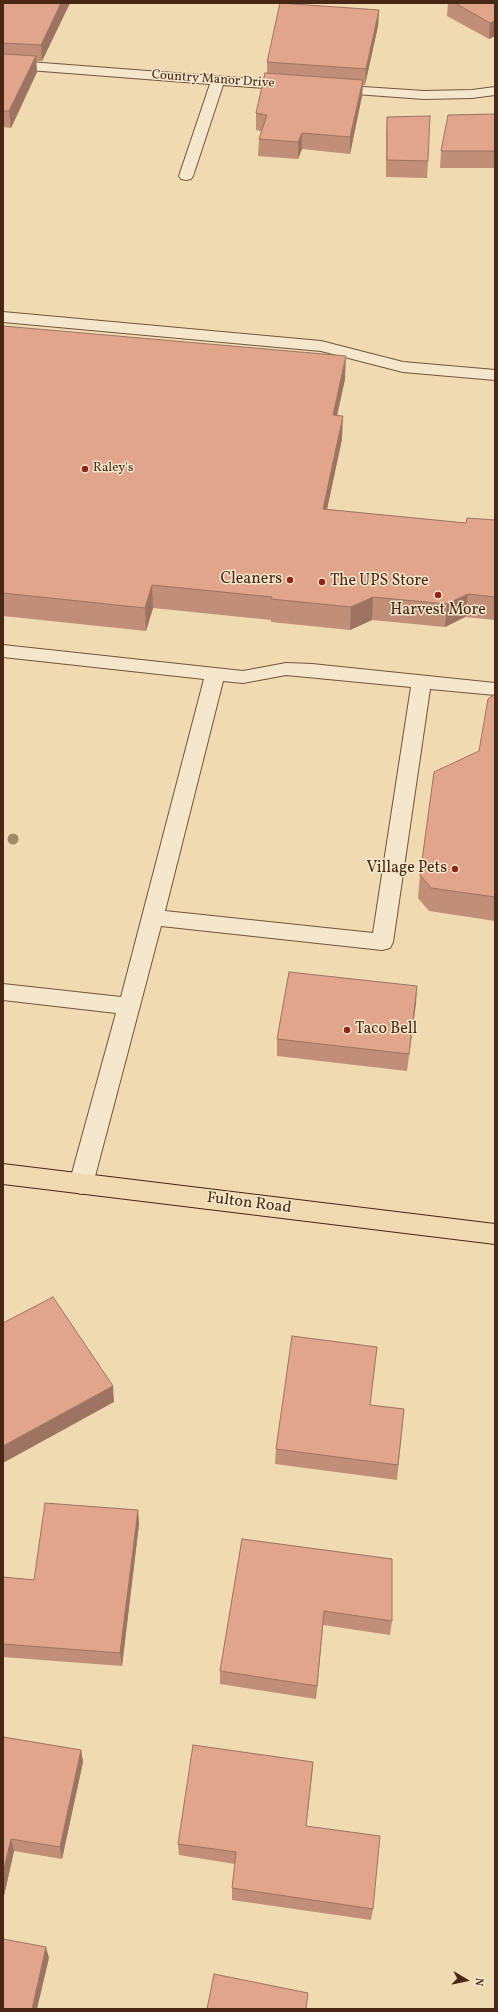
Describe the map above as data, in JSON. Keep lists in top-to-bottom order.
{
  "streets": {
    "main road": ["Fulton Road"],
    "street": ["Country Manor Drive"]
  },
  "places": [
    "Raley's",
    "Cleaners",
    "The UPS Store",
    "Harvest More",
    "Village Pets",
    "Taco Bell"
  ],
  "north": "right"
}
